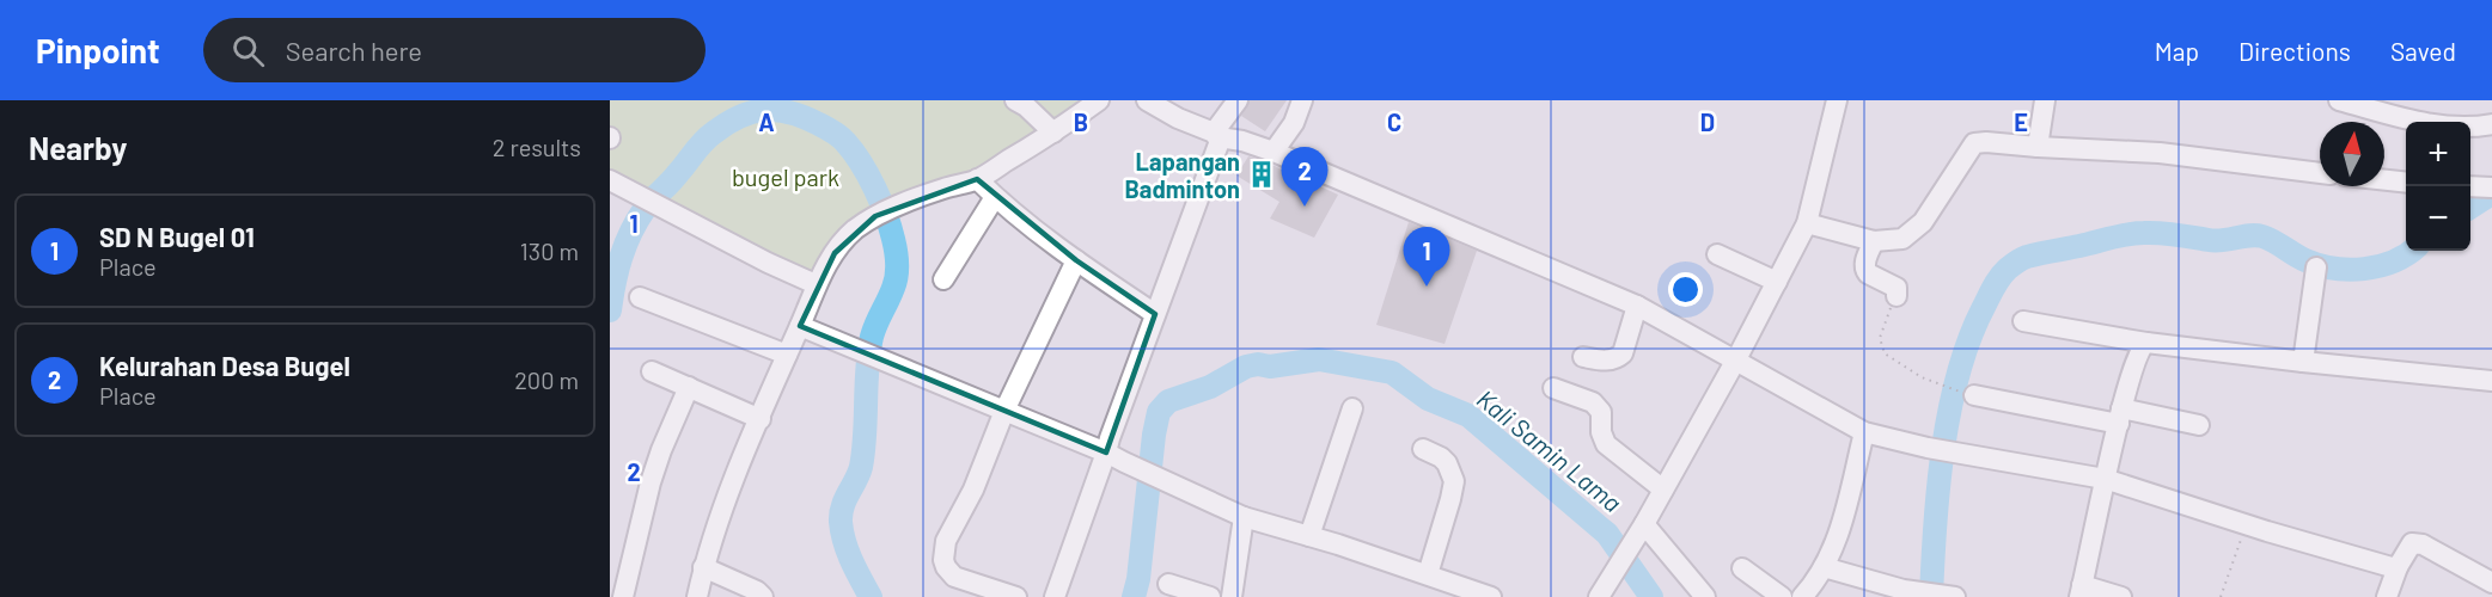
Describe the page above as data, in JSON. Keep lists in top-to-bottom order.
{
  "water": ["Kali Samin Lama"],
  "parks": ["bugel park"],
  "places": {
    "building": ["Lapangan Badminton"]
  },
  "north": "top",
  "page": {
    "header": "Pinpoint",
    "search": "Search here",
    "nav": ["Map", "Directions", "Saved"],
    "heading": ["Nearby", "2 results"],
    "map_buttons": ["+", "−"],
    "pins": ["2", "1"],
    "list": [
      {
        "mark": "1",
        "name": "SD N Bugel 01",
        "note": "Place",
        "value": "130 m"
      },
      {
        "mark": "2",
        "name": "Kelurahan Desa Bugel",
        "note": "Place",
        "value": "200 m"
      }
    ]
  },
  "grid": {
    "columns": [
      "A",
      "B",
      "C",
      "D",
      "E"
    ],
    "rows": ["1", "2"]
  }
}
